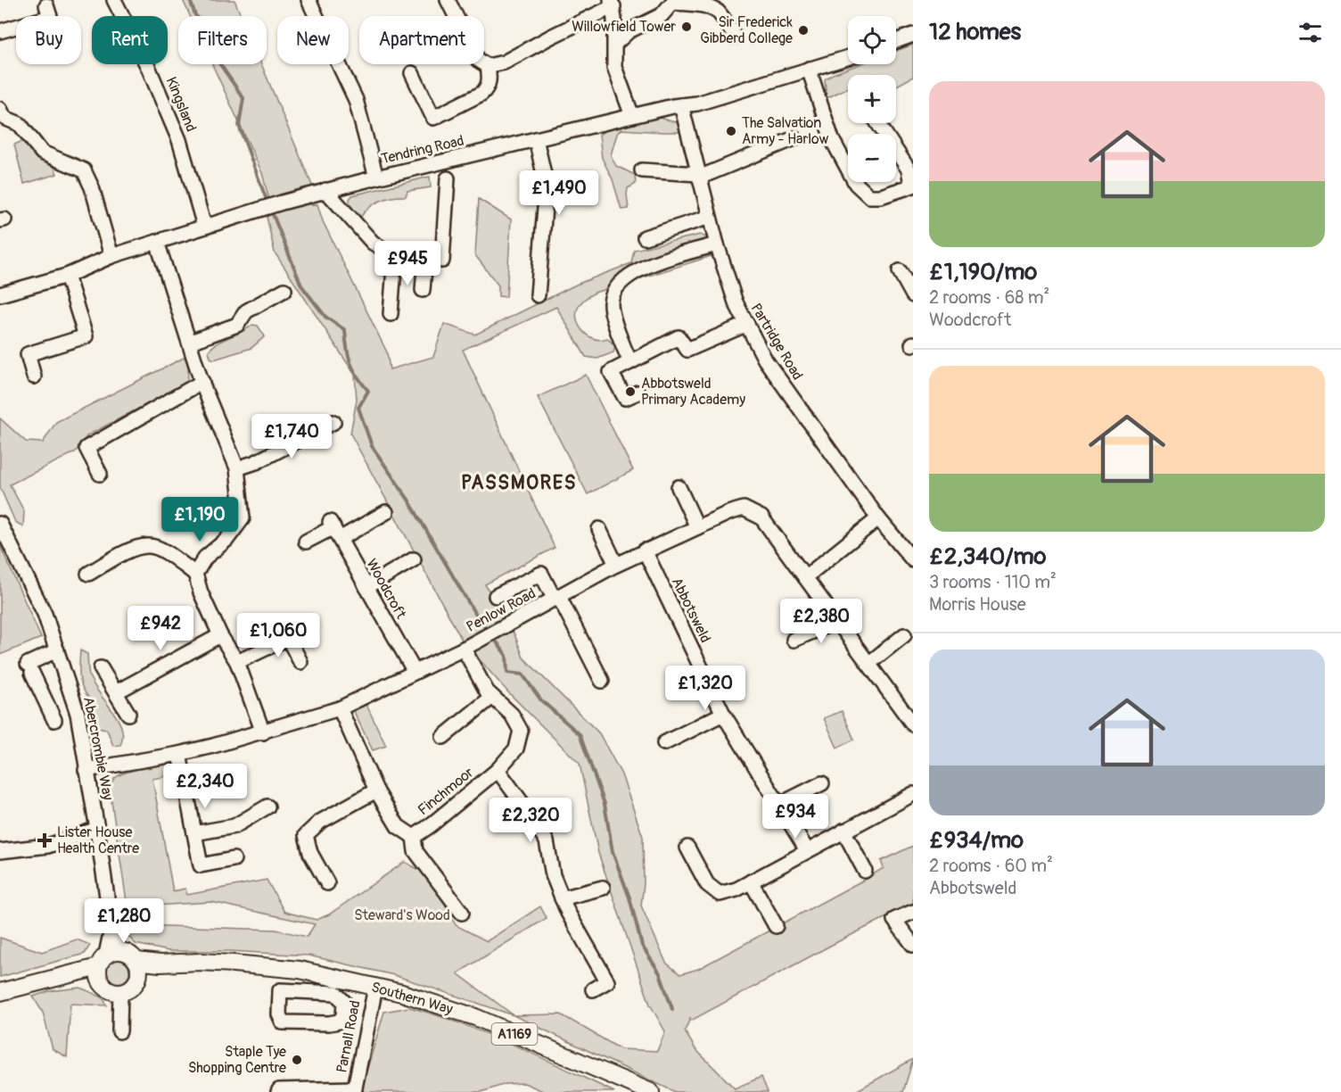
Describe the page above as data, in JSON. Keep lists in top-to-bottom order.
{
  "streets": {
    "main road": ["Southern Way", "A1169"],
    "street": [
      "Kingsland",
      "Tendring Road",
      "Partridge Road",
      "Woodcroft",
      "Penlow Road",
      "Abbotsweld",
      "Abercrombie Way",
      "Finchmoor",
      "Parnall Road"
    ]
  },
  "crossings": [
    ["Kingsland", "Tendring Road"],
    ["Tendring Road", "Partridge Road"],
    ["Woodcroft", "Penlow Road"],
    ["Penlow Road", "Abbotsweld"],
    ["Penlow Road", "Abercrombie Way"],
    ["Penlow Road", "Finchmoor"],
    ["Abercrombie Way", "Southern Way"],
    ["Southern Way", "Parnall Road"]
  ],
  "districts": ["PASSMORES"],
  "parks": ["Steward's Wood"],
  "places": {
    "other": [
      "Willowfield Tower",
      "Sir Frederick Gibberd College",
      "The Salvation Army - Harlow",
      "Abbotsweld Primary Academy",
      "Staple Tye Shopping Centre"
    ],
    "health": ["Lister House Health Centre"]
  },
  "page": {
    "heading": "12 homes",
    "map_buttons": ["+", "−"],
    "chip": [
      "Buy",
      "Rent",
      "Filters",
      "New",
      "Apartment"
    ],
    "list": [
      {
        "name": "£1,190/mo",
        "note": "2 rooms · 68 m² · Woodcroft"
      },
      {
        "name": "£2,340/mo",
        "note": "3 rooms · 110 m² · Morris House"
      },
      {
        "name": "£934/mo",
        "note": "2 rooms · 60 m² · Abbotsweld"
      }
    ],
    "price": [
      "£1,490",
      "£945",
      "£1,740",
      "£1,190",
      "£2,380",
      "£942",
      "£1,060",
      "£1,320",
      "£2,340",
      "£934",
      "£2,320",
      "£1,280"
    ]
  }
}
